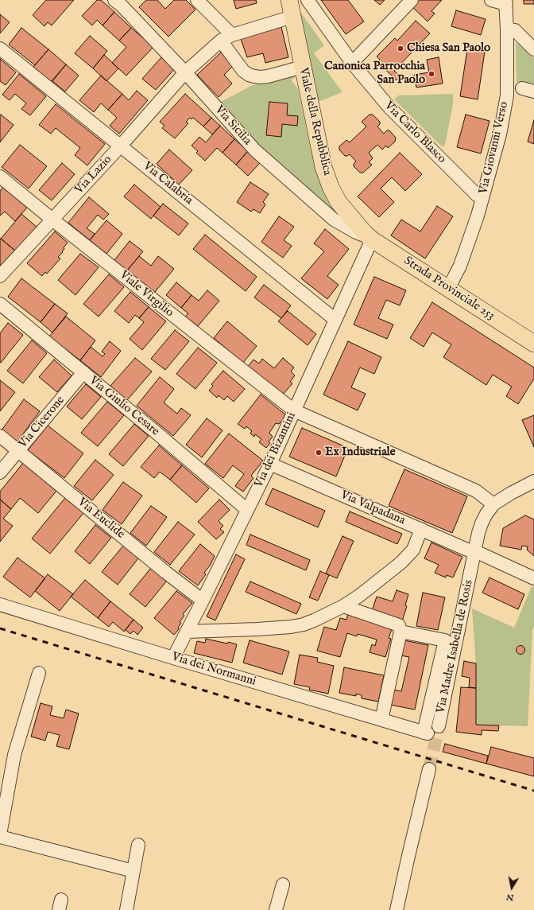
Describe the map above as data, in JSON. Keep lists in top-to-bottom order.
{
  "streets": {
    "main road": ["Viale della Repubblica", "Strada Provinciale 253"],
    "street": [
      "Via Sicilia",
      "Via Carlo Blasco",
      "Via Giovanni Verso",
      "Via Lazio",
      "Via Calabria",
      "Viale Virgilio",
      "Via Giulio Cesare",
      "Via Cicerone",
      "Via dei Bizantini",
      "Via Valpadana",
      "Via Euclide",
      "Via Madre Isabella de Rosis",
      "Via dei Normanni"
    ]
  },
  "crossings": [
    ["Viale della Repubblica", "Via Sicilia"],
    ["Viale della Repubblica", "Strada Provinciale 253"],
    ["Viale della Repubblica", "Via dei Bizantini"],
    ["Via Sicilia", "Via Lazio"],
    ["Via Sicilia", "Strada Provinciale 253"],
    ["Via Sicilia", "Via dei Bizantini"],
    ["Via Carlo Blasco", "Via Giovanni Verso"],
    ["Via Giovanni Verso", "Strada Provinciale 253"],
    ["Via Lazio", "Via Calabria"],
    ["Via Lazio", "Viale Virgilio"],
    ["Via Calabria", "Via dei Bizantini"],
    ["Strada Provinciale 253", "Via dei Bizantini"],
    ["Viale Virgilio", "Via dei Bizantini"],
    ["Viale Virgilio", "Via Madre Isabella de Rosis"],
    ["Via Giulio Cesare", "Via Cicerone"],
    ["Via Giulio Cesare", "Via dei Bizantini"],
    ["Via Cicerone", "Via Euclide"],
    ["Via dei Bizantini", "Via Valpadana"],
    ["Via dei Bizantini", "Via Euclide"],
    ["Via dei Bizantini", "Via dei Normanni"],
    ["Via Valpadana", "Via Madre Isabella de Rosis"]
  ],
  "places": ["Chiesa San Paolo", "Canonica Parrocchia San Paolo", "Ex Industriale"],
  "north": "bottom"
}
